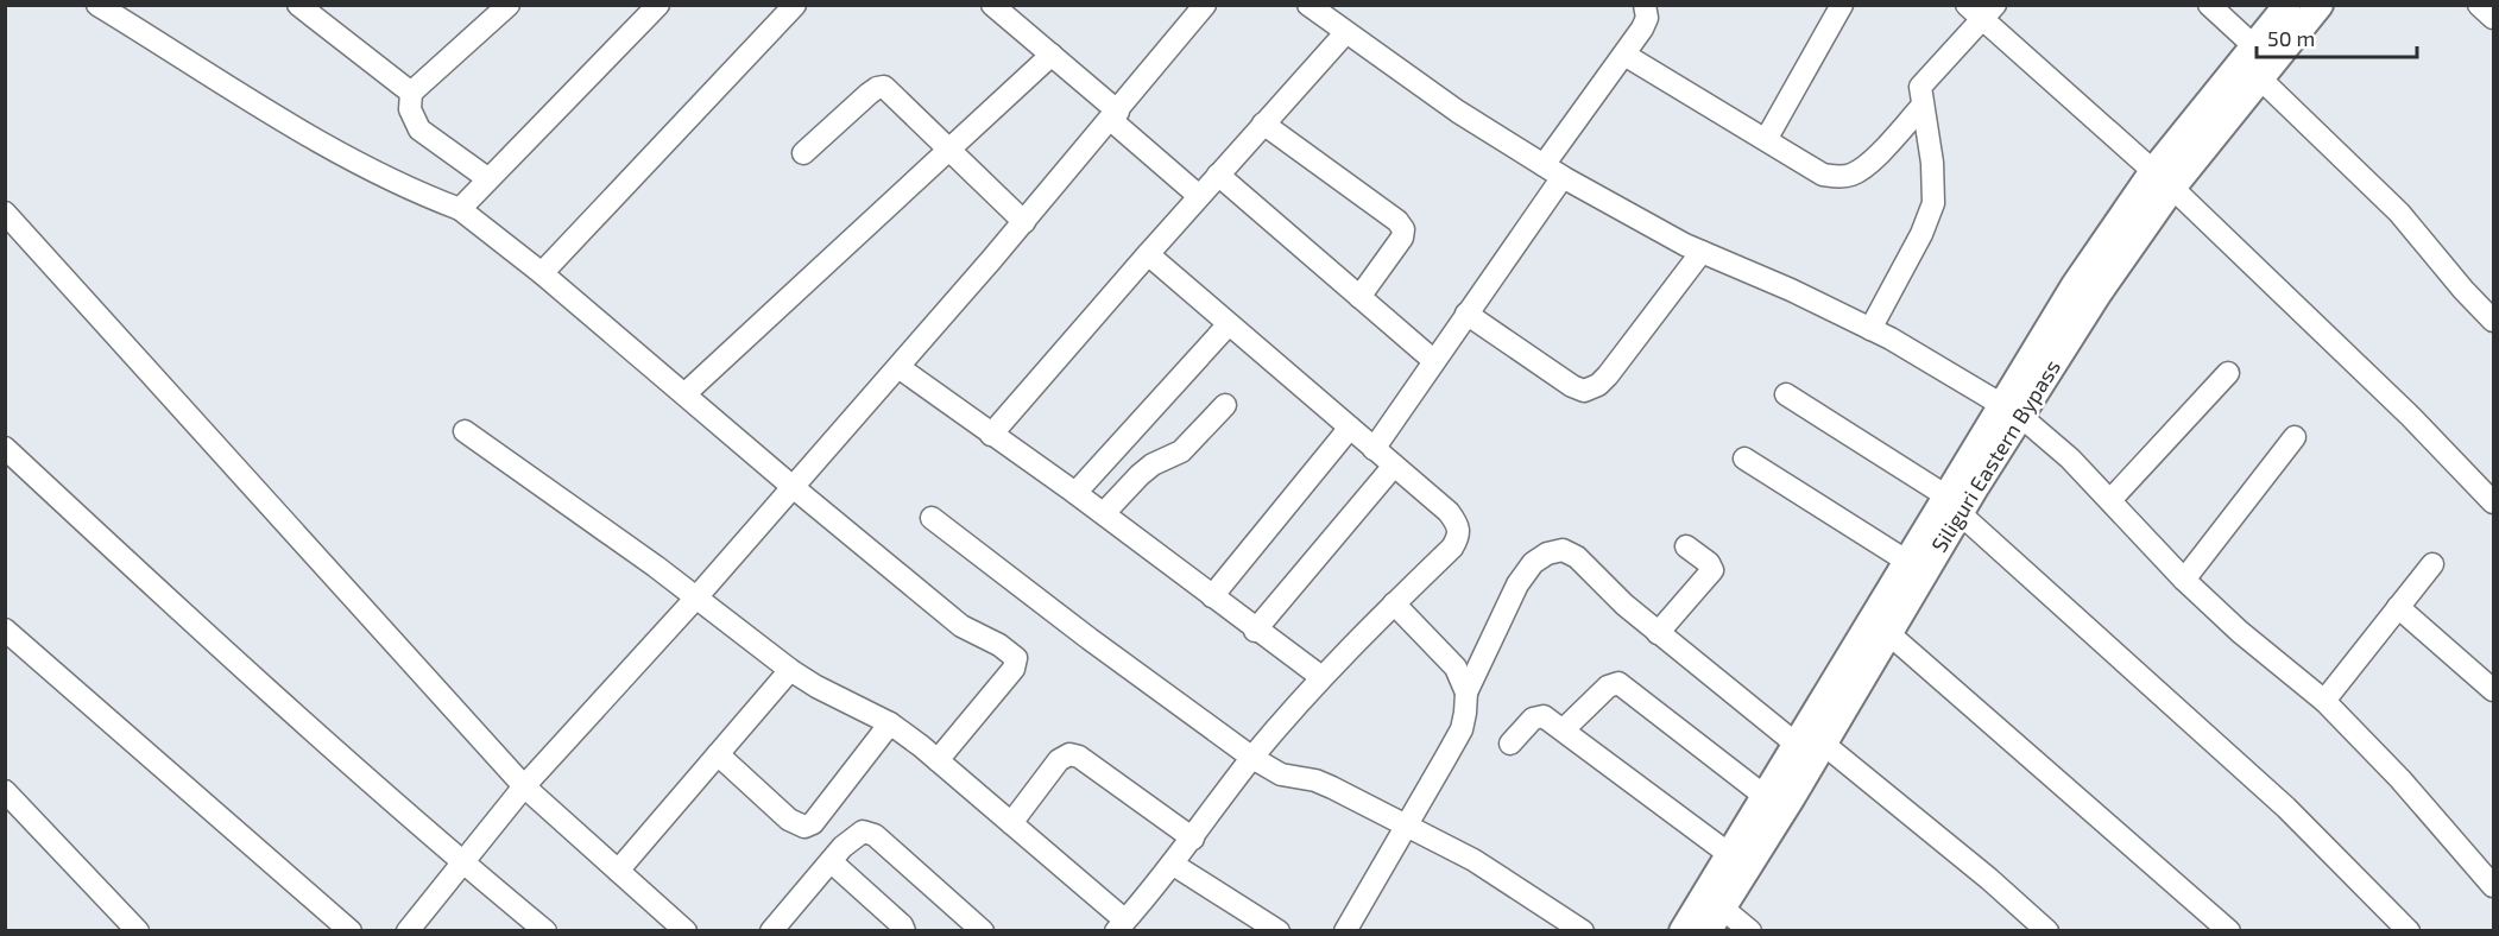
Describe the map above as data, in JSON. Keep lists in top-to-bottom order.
{
  "streets": {
    "main road": ["Siliguri Eastern Bypass"]
  },
  "scale_bar": "50 m"
}
